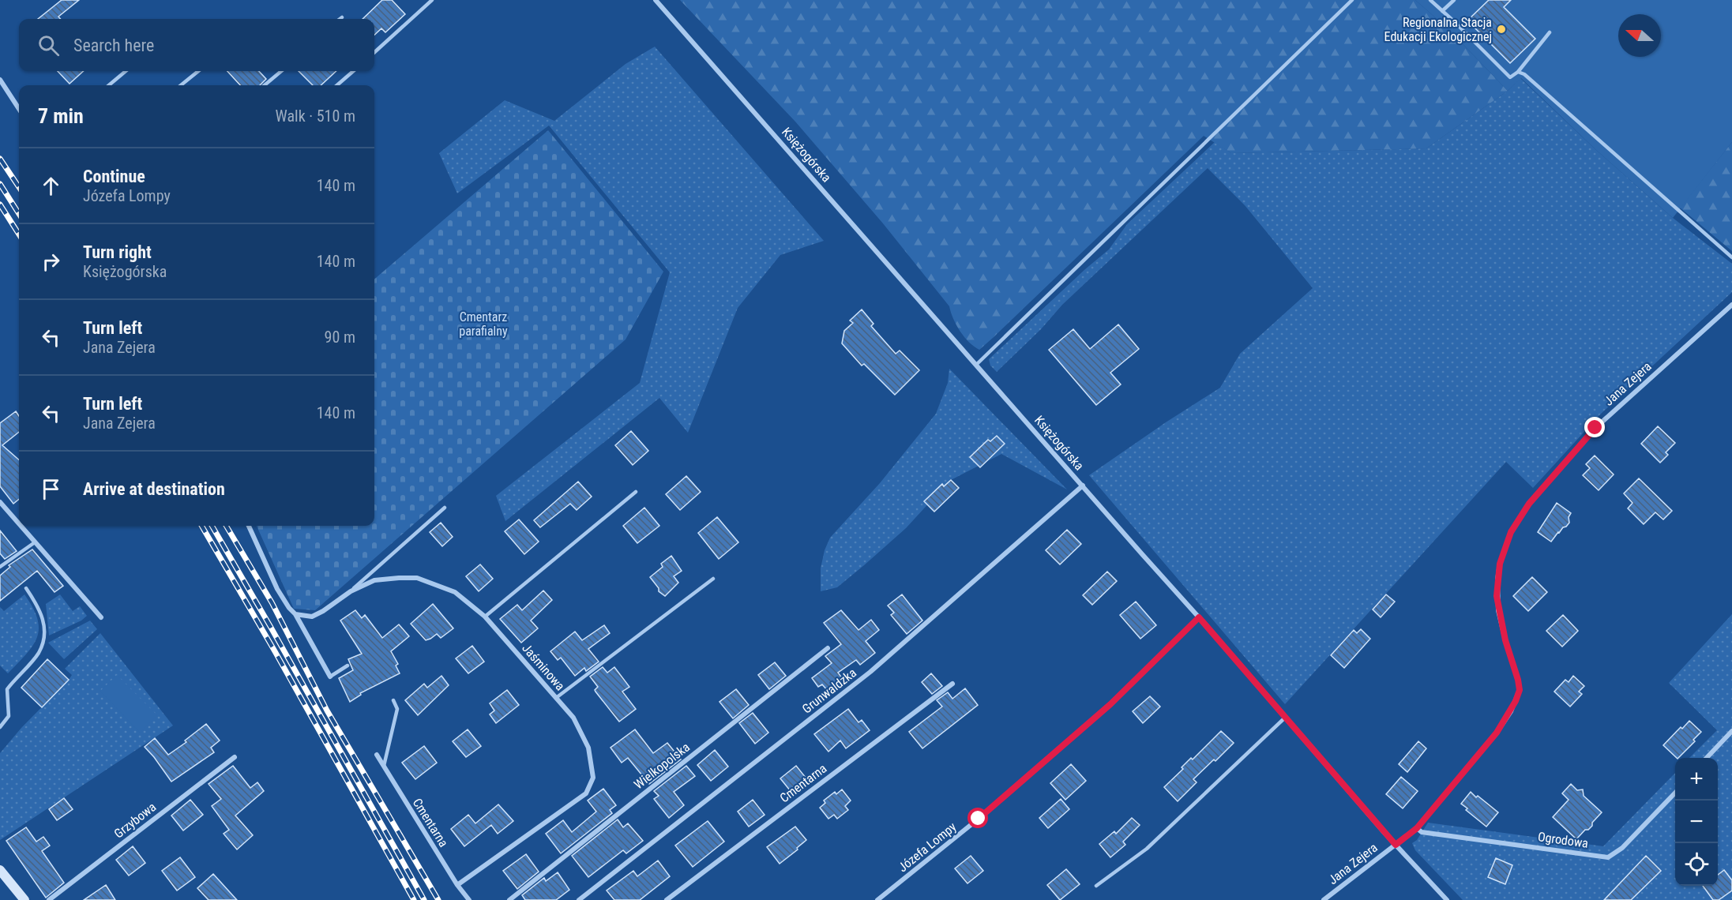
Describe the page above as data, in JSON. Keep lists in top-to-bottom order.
{
  "streets": {
    "street": [
      "Księżogórska",
      "Jana Zejera",
      "Jaśminowa",
      "Grunwaldzka",
      "Wielkopolska",
      "Cmentarna",
      "Grzybowa",
      "Ogrodowa",
      "Józefa Lompy"
    ]
  },
  "crossings": [
    ["Księżogórska", "Jana Zejera"],
    ["Księżogórska", "Grunwaldzka"],
    ["Księżogórska", "Józefa Lompy"],
    ["Jana Zejera", "Ogrodowa"],
    ["Jaśminowa", "Cmentarna"]
  ],
  "parks": ["Cmentarz parafialny"],
  "places": ["Regionalna Stacja Edukacji Ekologicznej"],
  "north": "left",
  "page": {
    "search": "Search here",
    "heading": ["7 min", "Walk · 510 m"],
    "list": [
      ["Continue", "Józefa Lompy", "140 m"],
      ["Turn right", "Księżogórska", "140 m"],
      ["Turn left", "Jana Zejera", "90 m"],
      ["Turn left", "Jana Zejera", "140 m"],
      "Arrive at destination"
    ],
    "map_buttons": ["+", "−"]
  }
}
